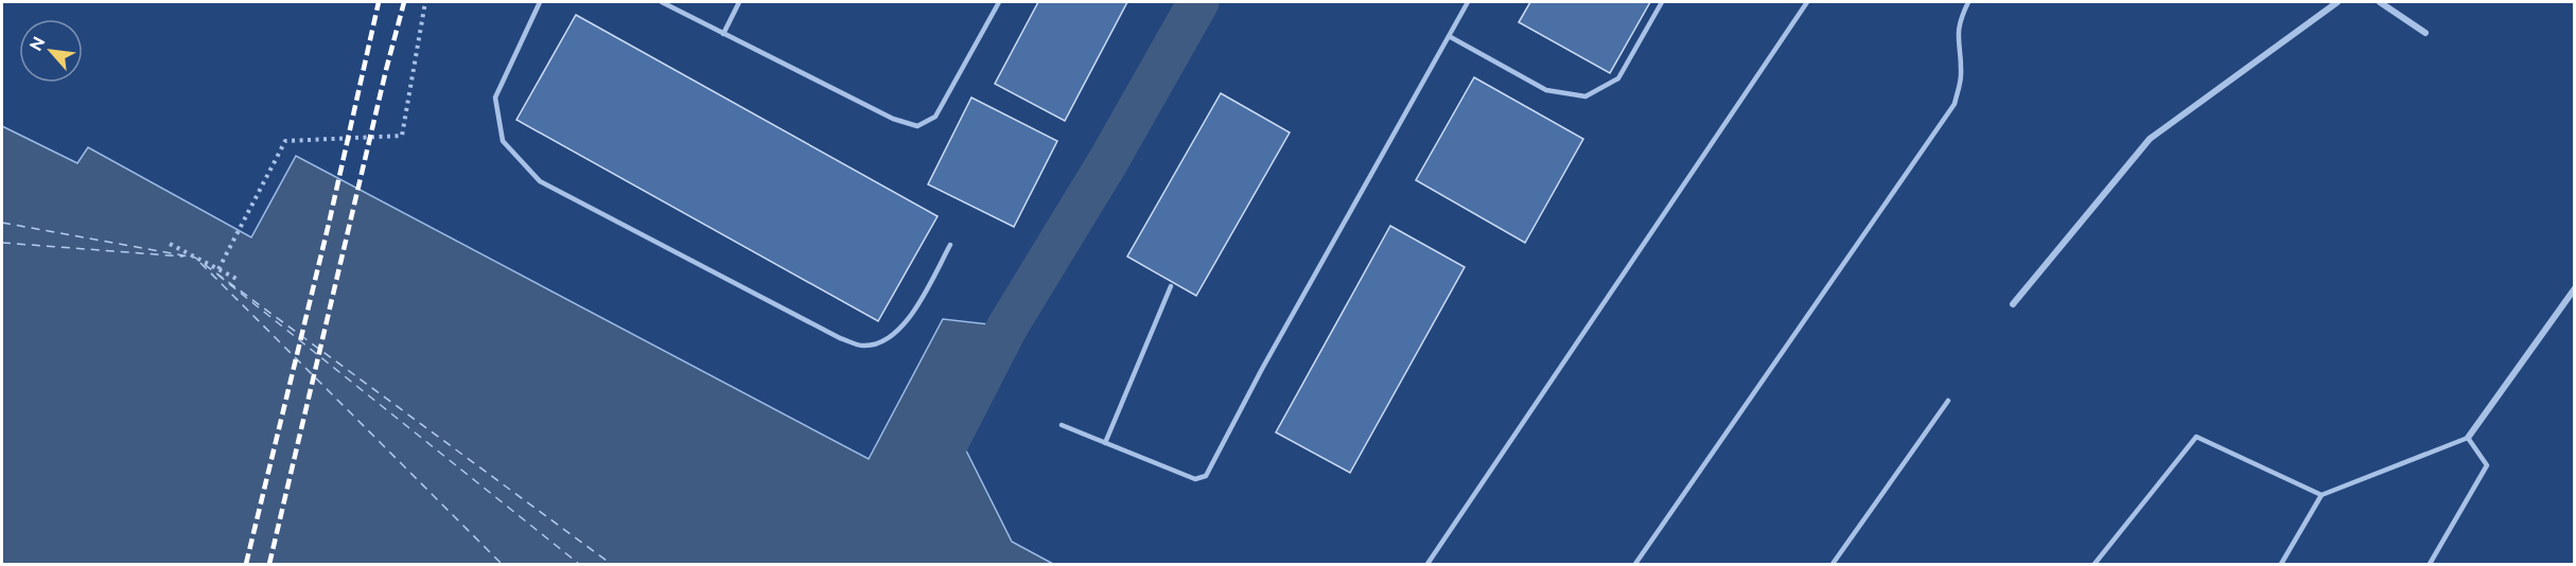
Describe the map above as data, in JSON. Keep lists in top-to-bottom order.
{
  "north": "top left"
}
